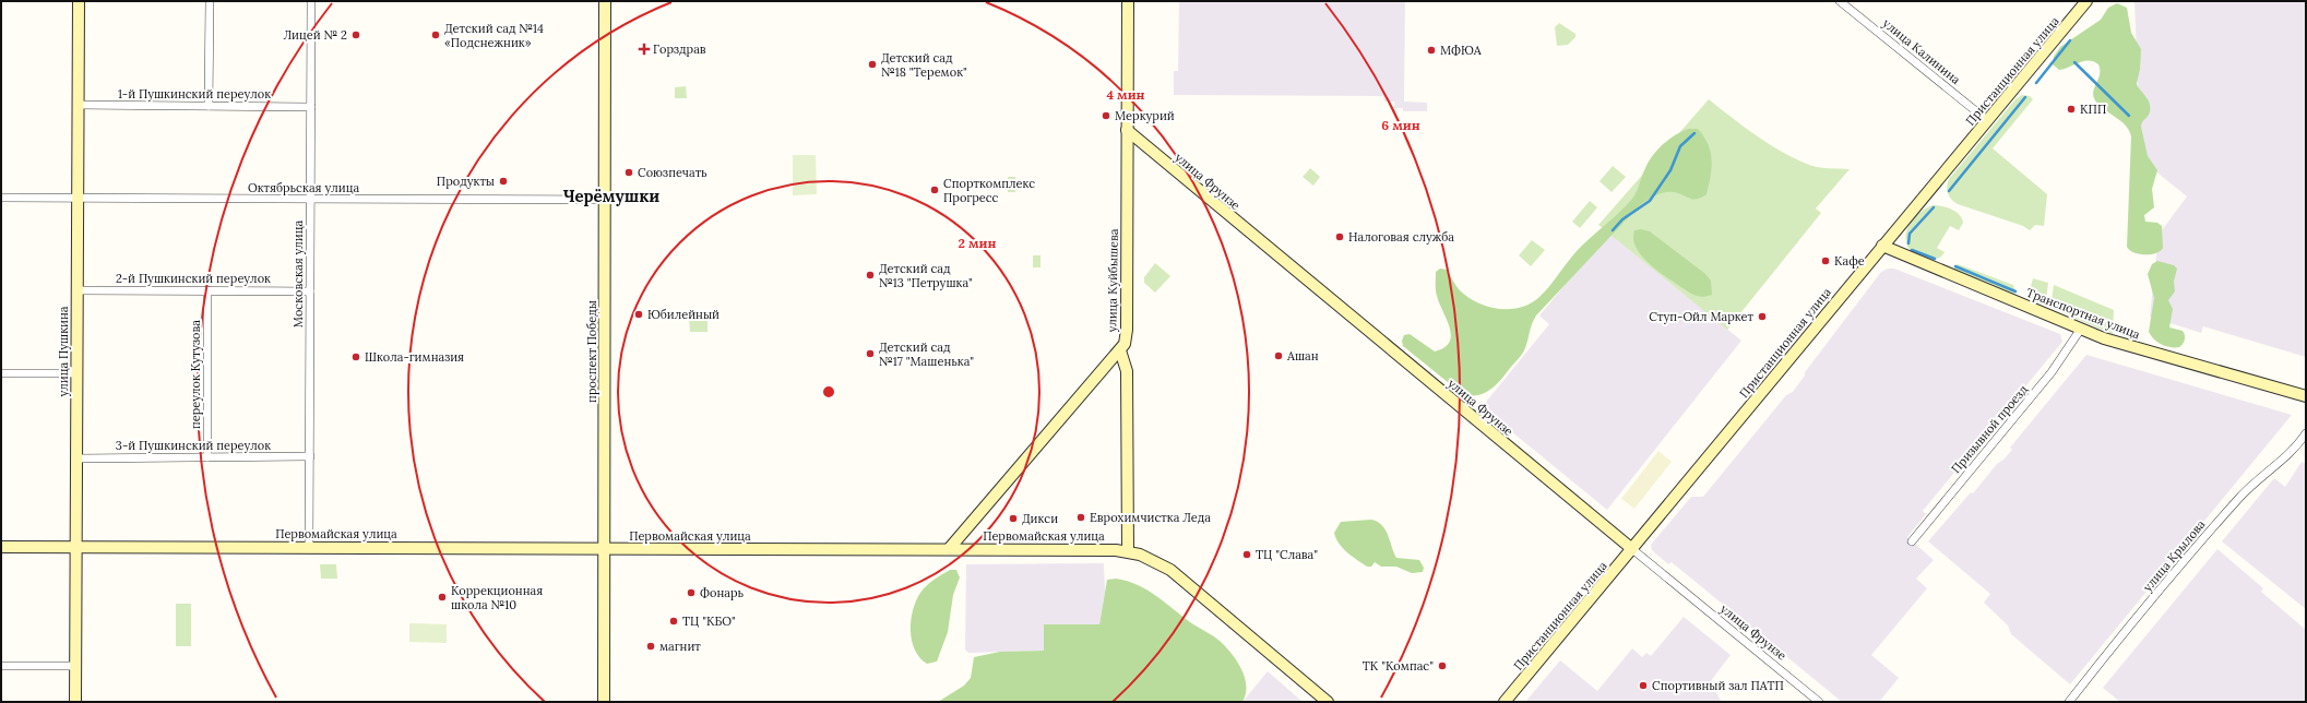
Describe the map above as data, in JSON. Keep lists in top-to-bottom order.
{
  "streets": {
    "main road": [
      "Пристанционная улица",
      "улица Фрунзе",
      "улица Куйбышева",
      "Транспортная улица",
      "улица Пушкина",
      "проспект Победы",
      "Первомайская улица"
    ],
    "street": [
      "улица Калинина",
      "1-й Пушкинский переулок",
      "Октябрьская улица",
      "Московская улица",
      "2-й Пушкинский переулок",
      "переулок Кутузова",
      "Призывной проезд",
      "3-й Пушкинский переулок",
      "улица Крылова"
    ]
  },
  "crossings": [
    ["улица Калинина", "Пристанционная улица"],
    ["Пристанционная улица", "улица Фрунзе"],
    ["Пристанционная улица", "Транспортная улица"],
    ["1-й Пушкинский переулок", "Московская улица"],
    ["1-й Пушкинский переулок", "улица Пушкина"],
    ["улица Фрунзе", "улица Куйбышева"],
    ["Октябрьская улица", "Московская улица"],
    ["Октябрьская улица", "улица Пушкина"],
    ["Октябрьская улица", "проспект Победы"],
    ["Московская улица", "2-й Пушкинский переулок"],
    ["Московская улица", "3-й Пушкинский переулок"],
    ["Московская улица", "Первомайская улица"],
    ["2-й Пушкинский переулок", "улица Пушкина"],
    ["2-й Пушкинский переулок", "переулок Кутузова"],
    ["улица Куйбышева", "Первомайская улица"],
    ["Транспортная улица", "Призывной проезд"],
    ["улица Пушкина", "3-й Пушкинский переулок"],
    ["улица Пушкина", "Первомайская улица"],
    ["проспект Победы", "Первомайская улица"],
    ["переулок Кутузова", "3-й Пушкинский переулок"]
  ],
  "districts": ["Черёмушки"],
  "places": {
    "other": [
      "Лицей № 2",
      "Детский сад №14 «Подснежник»",
      "МФЮА",
      "Детский сад №18 \"Теремок\"",
      "КПП",
      "Меркурий",
      "Союзпечать",
      "Продукты",
      "Спорткомплекс Прогресс",
      "Налоговая служба",
      "Кафе",
      "Детский сад №13 \"Петрушка\"",
      "Юбилейный",
      "Ступ-Ойл Маркет",
      "Детский сад №17 \"Машенька\"",
      "Ашан",
      "Школа-гимназия",
      "Еврохимчистка Леда",
      "Дикси",
      "ТЦ \"Слава\"",
      "Фонарь",
      "Коррекционная школа №10",
      "ТЦ \"КБО\"",
      "магнит",
      "ТК \"Компас\"",
      "Спортивный зал ПАТП"
    ],
    "health": ["Горздрав"]
  },
  "rings": ["4 мин", "6 мин", "2 мин"]
}
